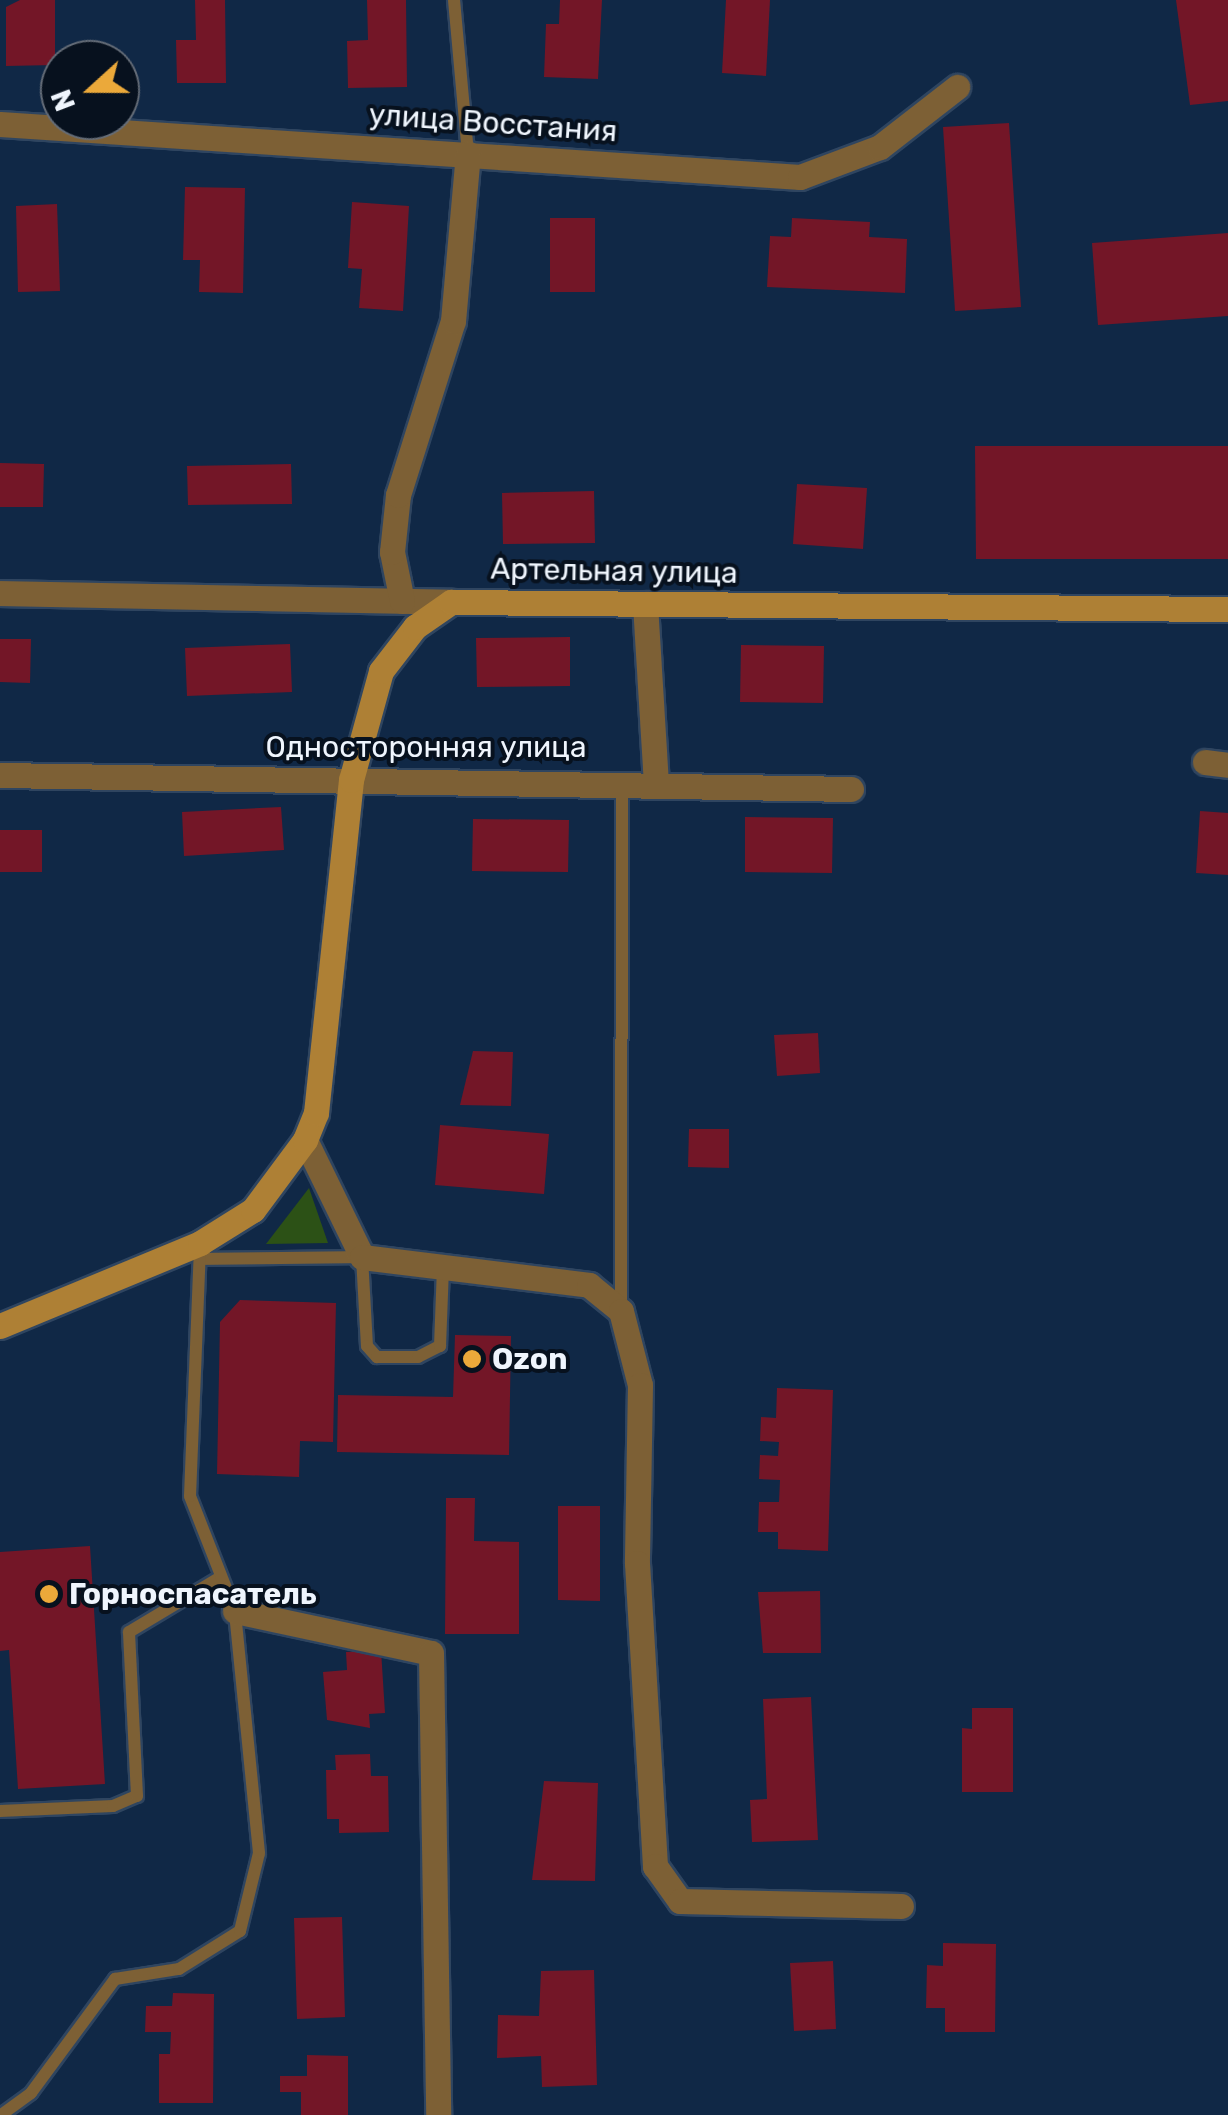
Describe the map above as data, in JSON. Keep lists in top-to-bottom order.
{
  "streets": {
    "main road": ["Артельная улица"],
    "street": ["улица Восстания", "Односторонняя улица"]
  },
  "places": ["Ozon", "Горноспасатель"],
  "north": "left"
}
